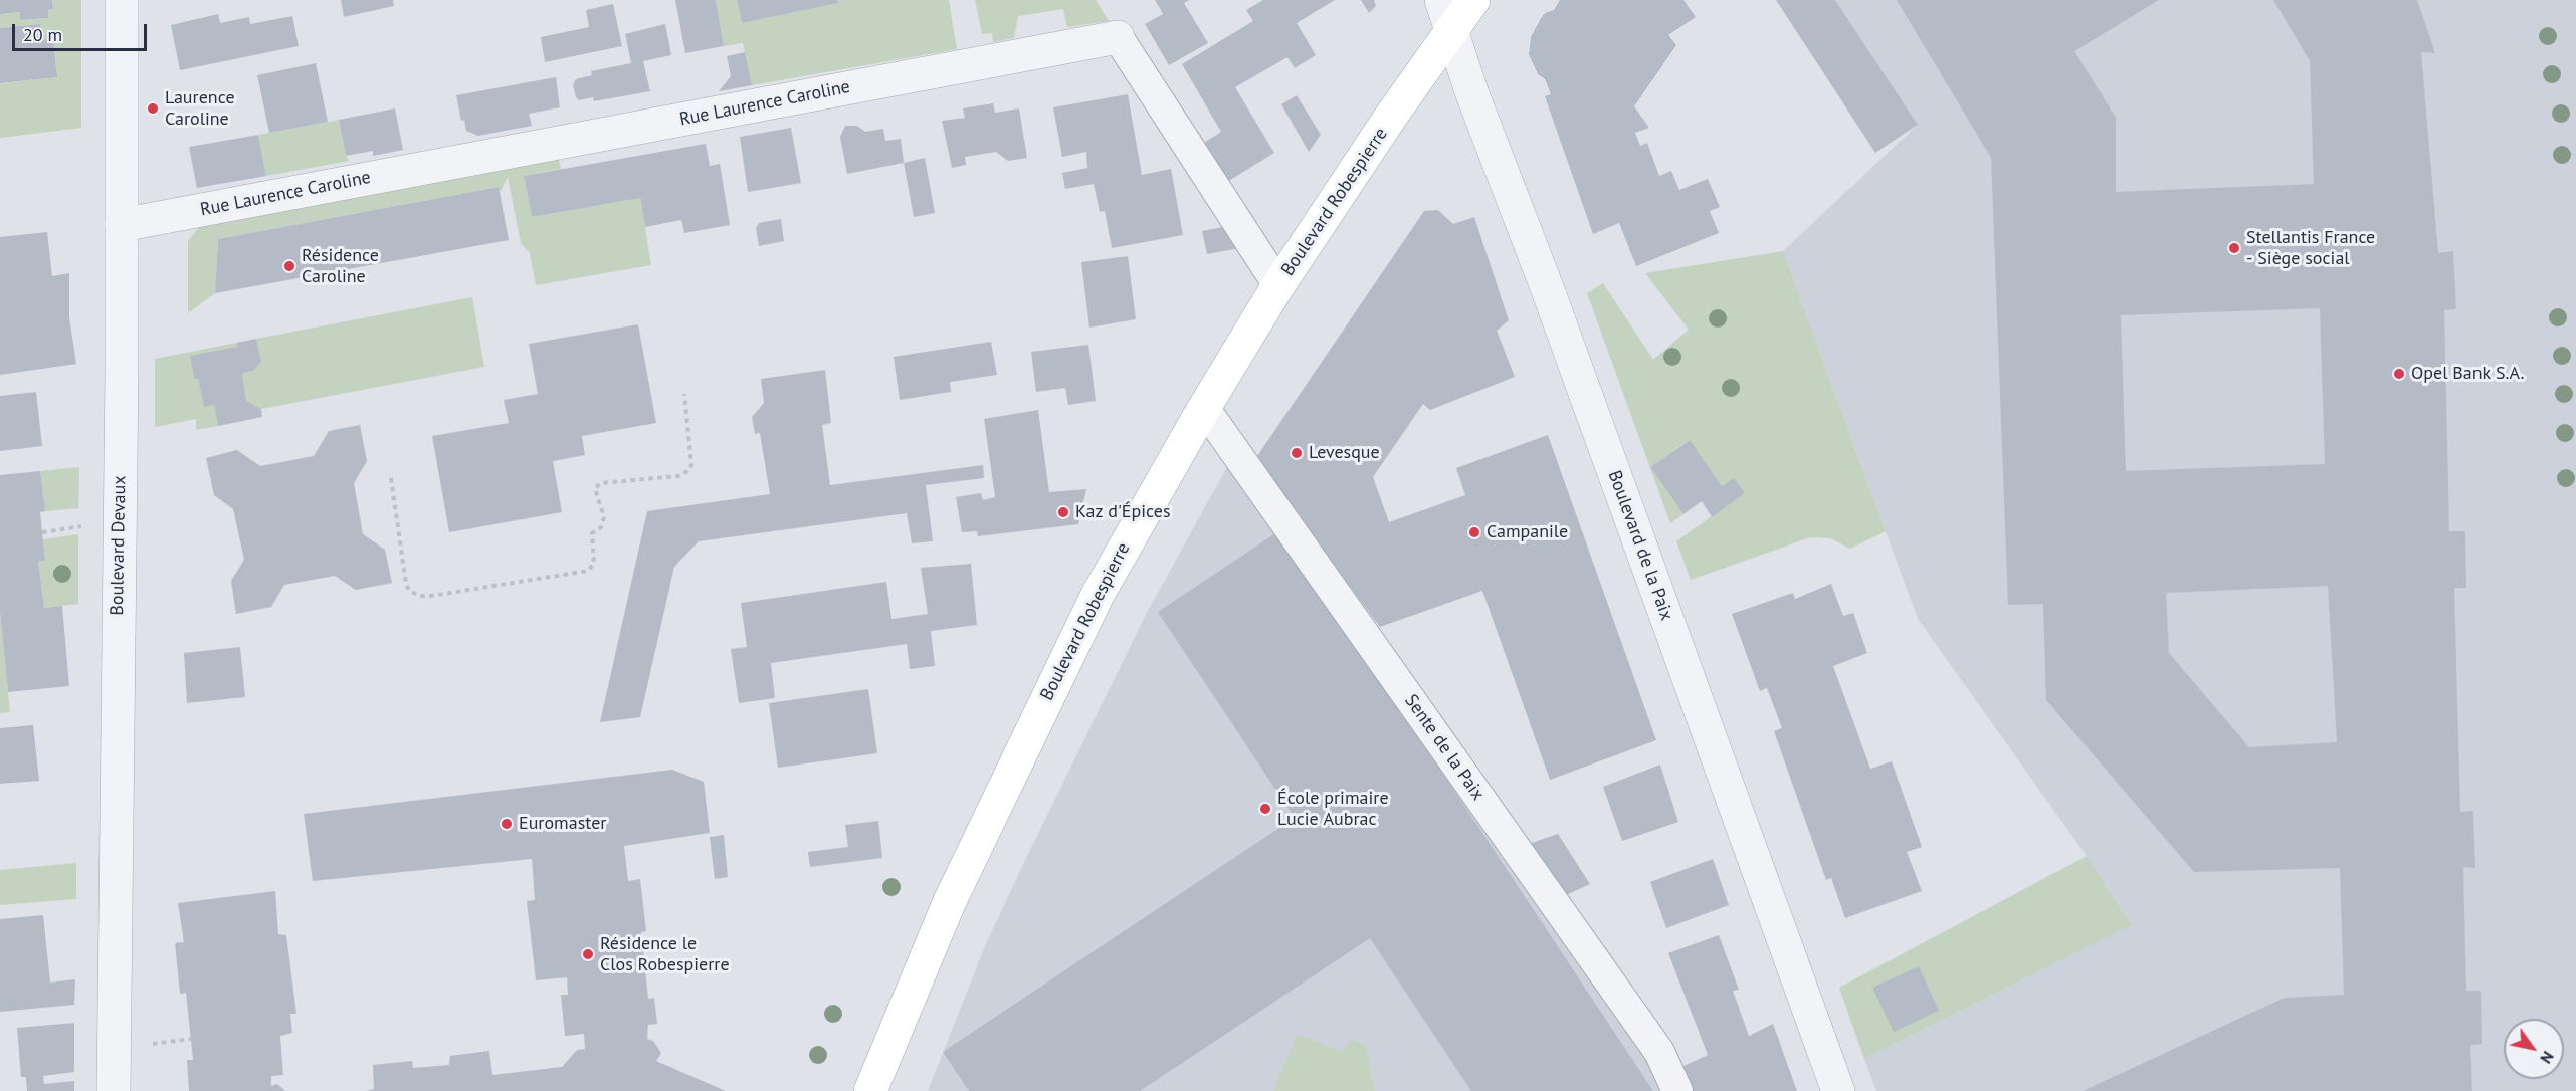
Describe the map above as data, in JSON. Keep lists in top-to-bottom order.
{
  "streets": {
    "main road": ["Boulevard Robespierre"],
    "street": [
      "Rue Laurence Caroline",
      "Boulevard Devaux",
      "Boulevard de la Paix",
      "Sente de la Paix"
    ]
  },
  "crossings": [
    ["Rue Laurence Caroline", "Boulevard Robespierre"],
    ["Rue Laurence Caroline", "Boulevard Devaux"],
    ["Boulevard Robespierre", "Boulevard de la Paix"],
    ["Boulevard Robespierre", "Sente de la Paix"]
  ],
  "places": [
    "Laurence Caroline",
    "Stellantis France - Siège social",
    "Résidence Caroline",
    "Opel Bank S.A.",
    "Levesque",
    "Kaz d'Épices",
    "Campanile",
    "École primaire Lucie Aubrac",
    "Euromaster",
    "Résidence le Clos Robespierre"
  ],
  "scale_bar": "20 m",
  "north": "bottom right"
}
